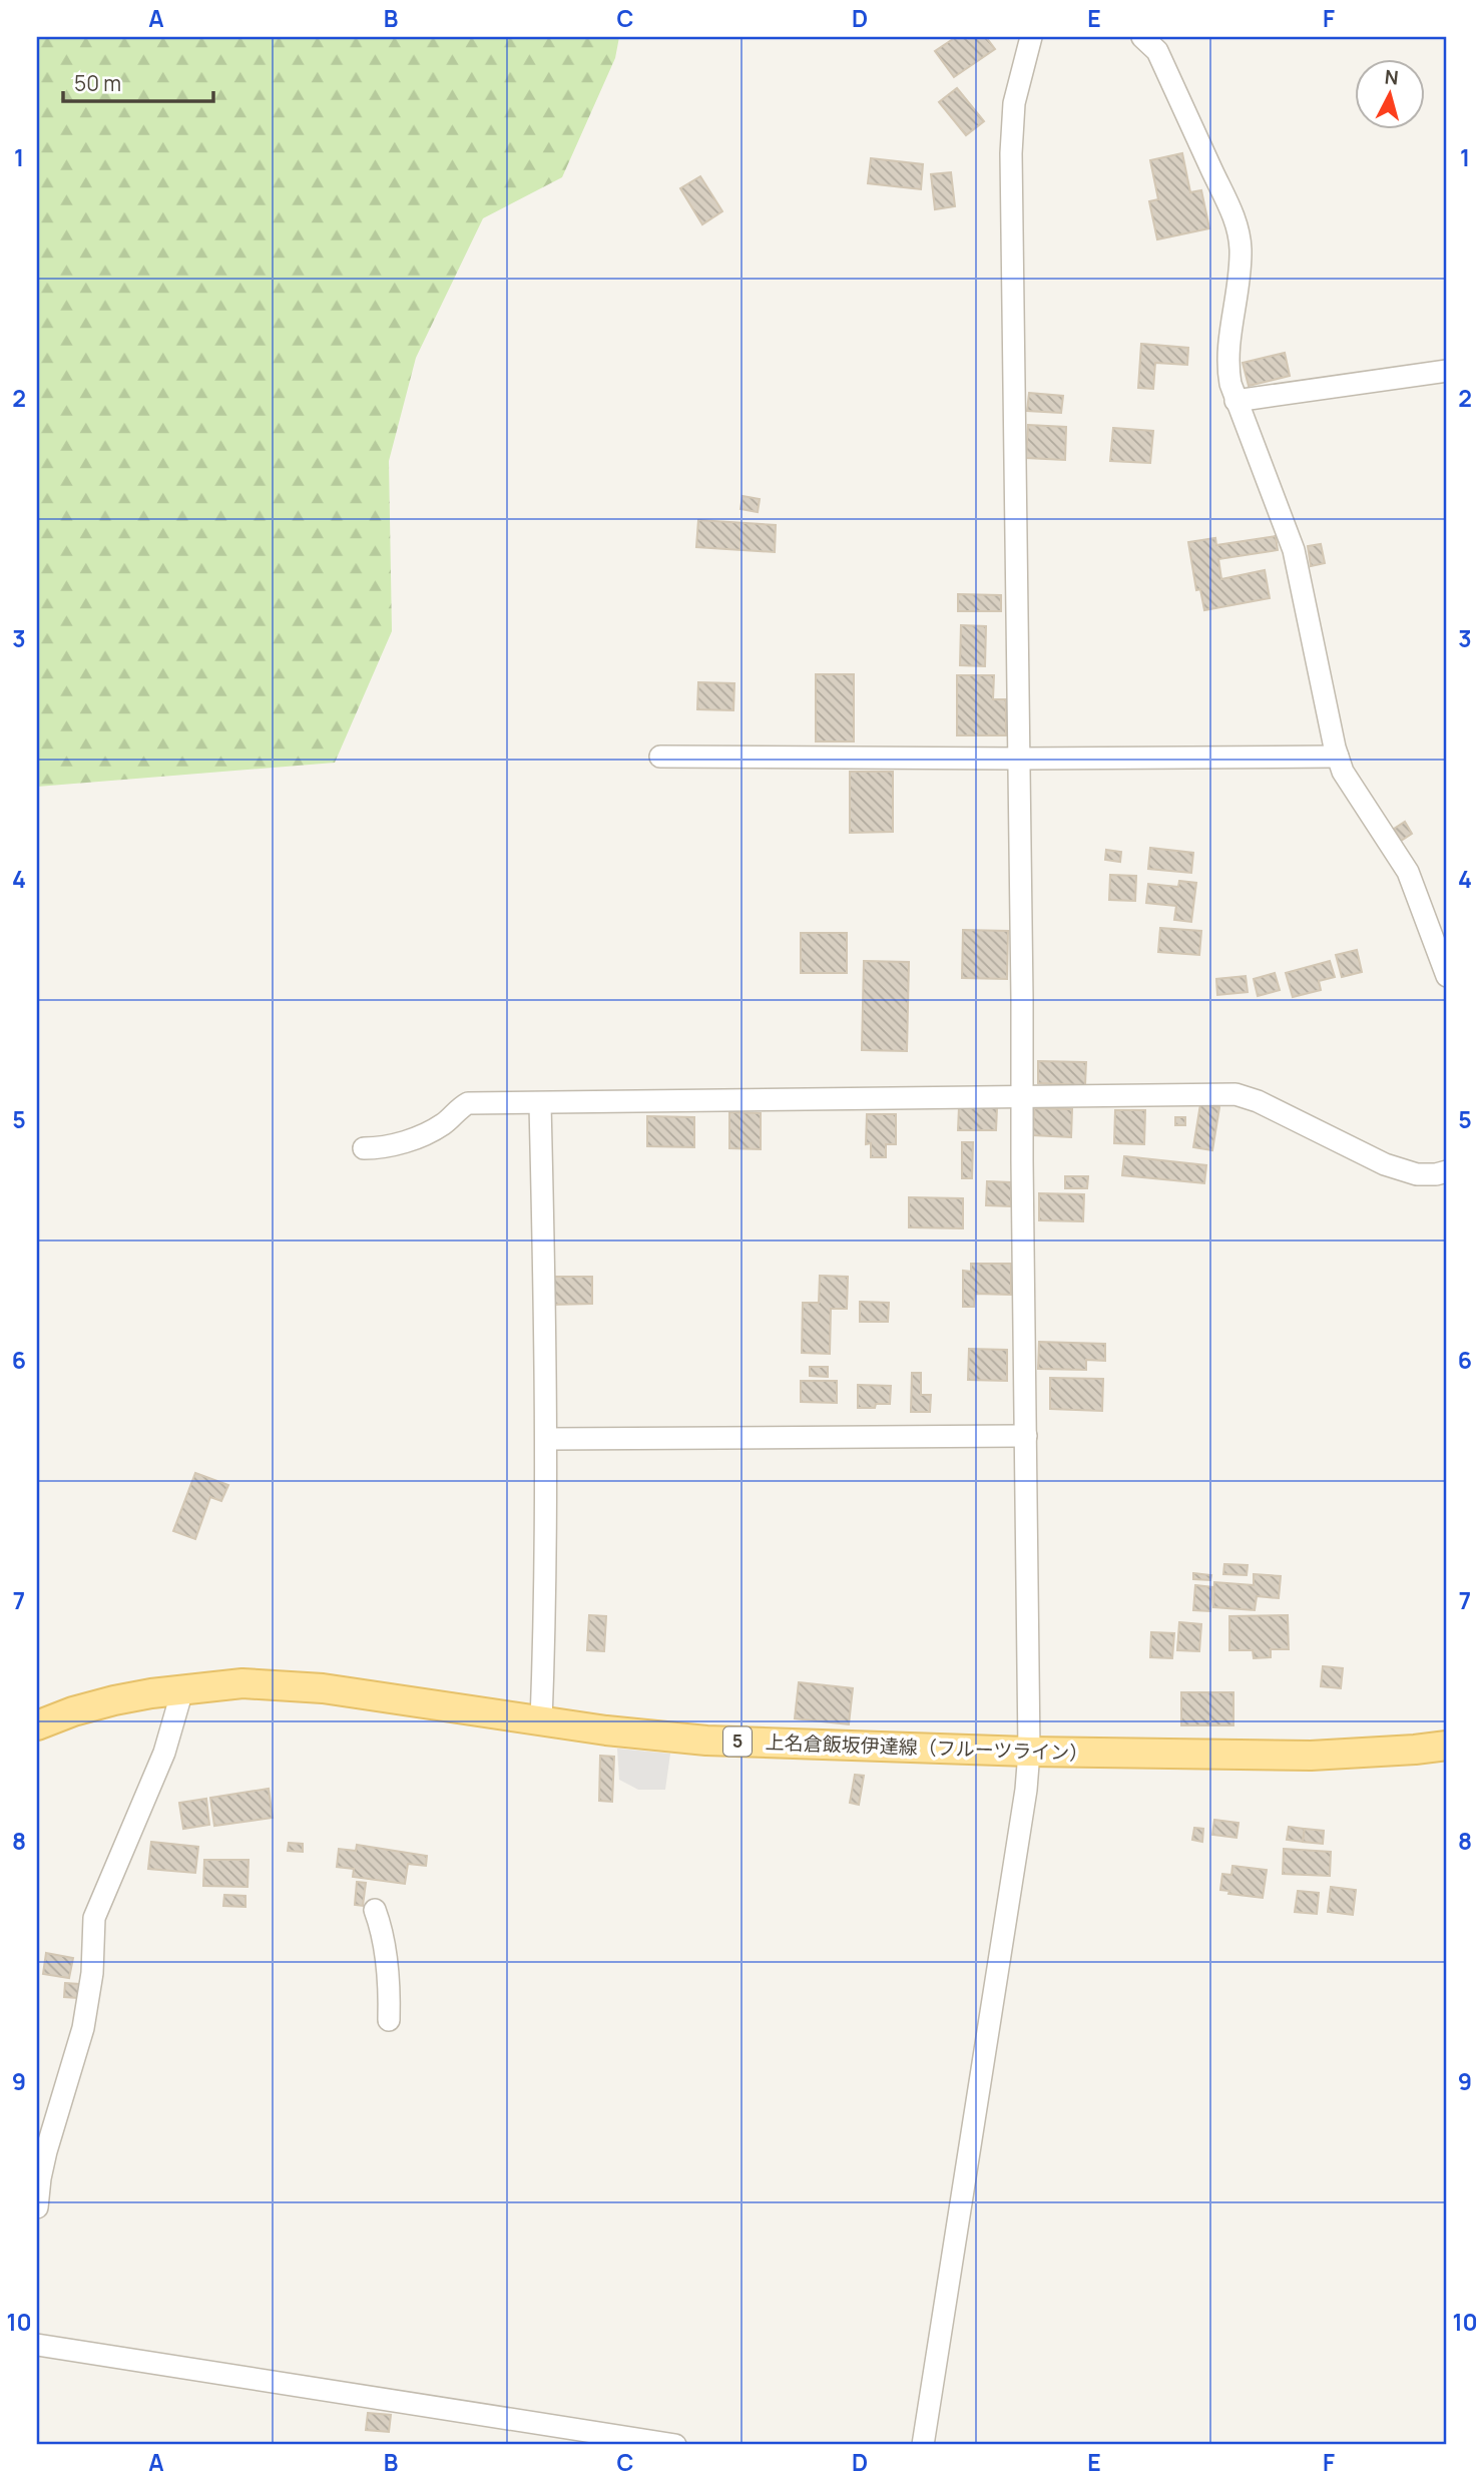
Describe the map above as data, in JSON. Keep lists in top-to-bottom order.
{
  "streets": {
    "main road": ["5", "上名倉飯坂伊達線（フルーツライン）"]
  },
  "scale_bar": "50 m",
  "north": "top",
  "grid": {
    "columns": [
      "A",
      "B",
      "C",
      "D",
      "E",
      "F"
    ],
    "rows": [
      "1",
      "2",
      "3",
      "4",
      "5",
      "6",
      "7",
      "8",
      "9",
      "10"
    ]
  }
}
